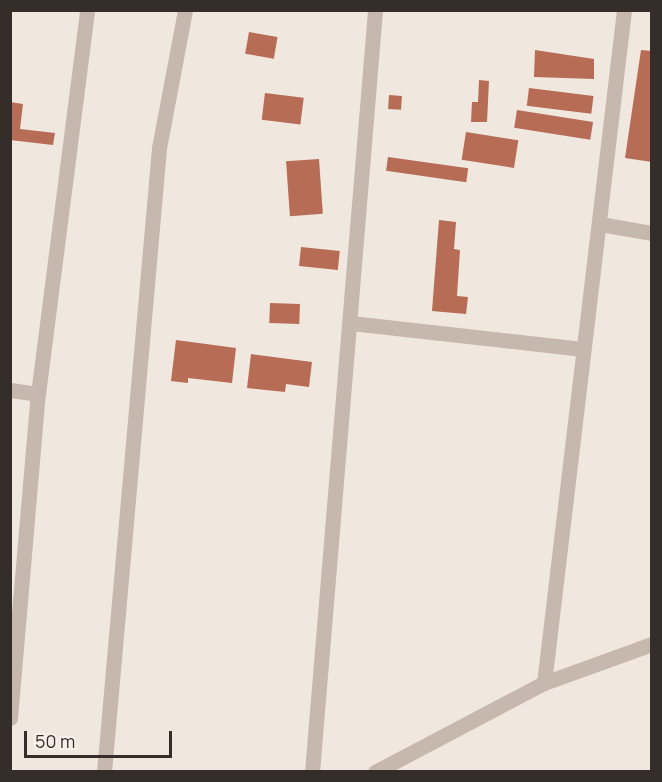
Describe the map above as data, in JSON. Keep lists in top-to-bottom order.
{
  "scale_bar": "50 m"
}
